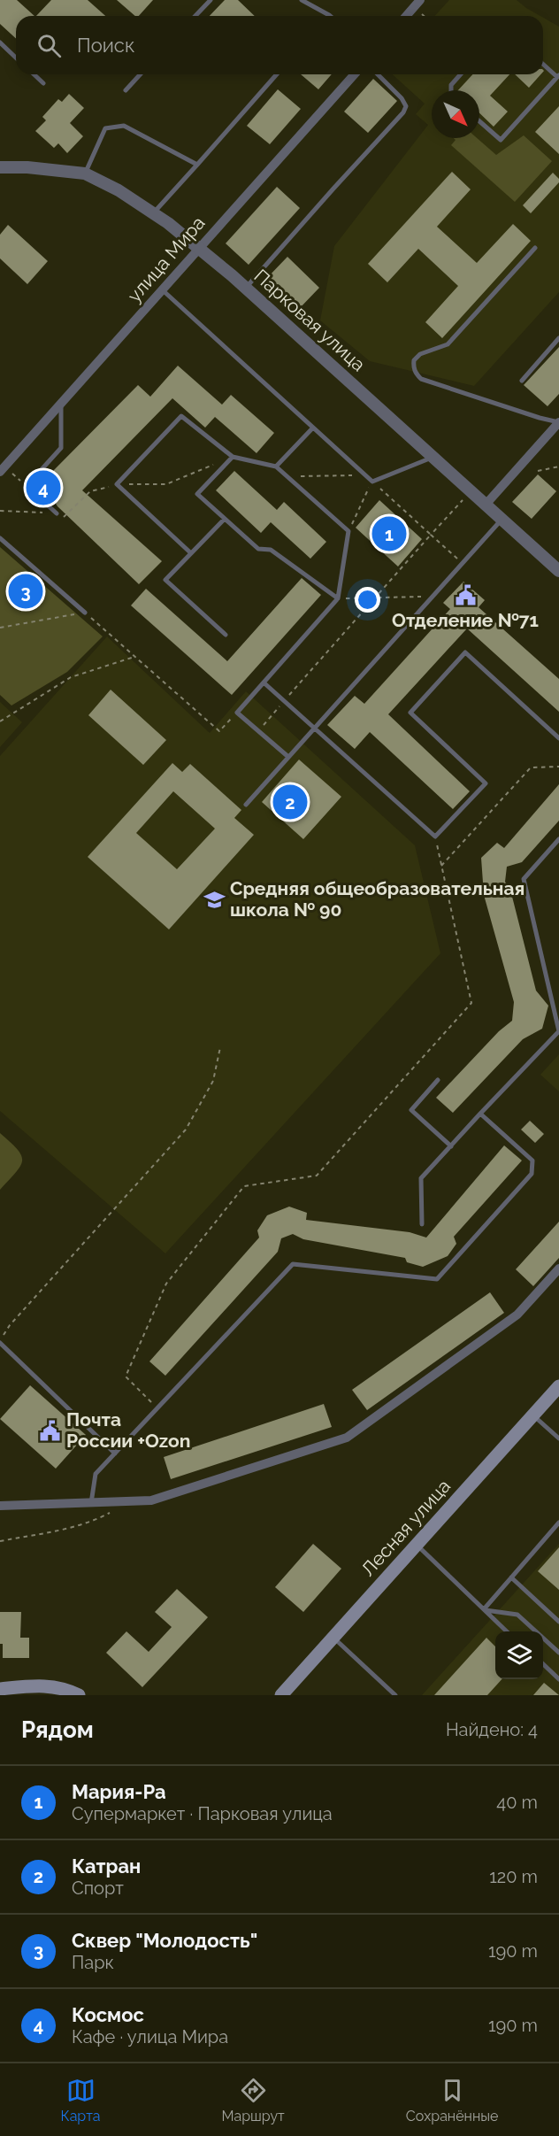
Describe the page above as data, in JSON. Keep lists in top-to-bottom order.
{
  "streets": {
    "main road": ["Лесная улица"],
    "street": ["улица Мира", "Парковая улица"]
  },
  "crossings": [
    ["улица Мира", "Парковая улица"]
  ],
  "places": {
    "public building": ["Отделение №71", "Почта России +Ozon"],
    "school or university": ["Средняя общеобразовательная школа № 90"]
  },
  "north": "bottom right",
  "page": {
    "search": "Поиск",
    "pins": [
      "4",
      "1",
      "3",
      "2"
    ],
    "heading": ["Рядом", "Найдено: 4"],
    "list": [
      {
        "mark": "1",
        "name": "Мария-Ра",
        "note": "Супермаркет · Парковая улица",
        "value": "40 m"
      },
      {
        "mark": "2",
        "name": "Катран",
        "note": "Спорт",
        "value": "120 m"
      },
      {
        "mark": "3",
        "name": "Сквер \"Молодость\"",
        "note": "Парк",
        "value": "190 m"
      },
      {
        "mark": "4",
        "name": "Космос",
        "note": "Кафе · улица Мира",
        "value": "190 m"
      }
    ],
    "nav": ["Карта", "Маршрут", "Сохранённые"]
  }
}
